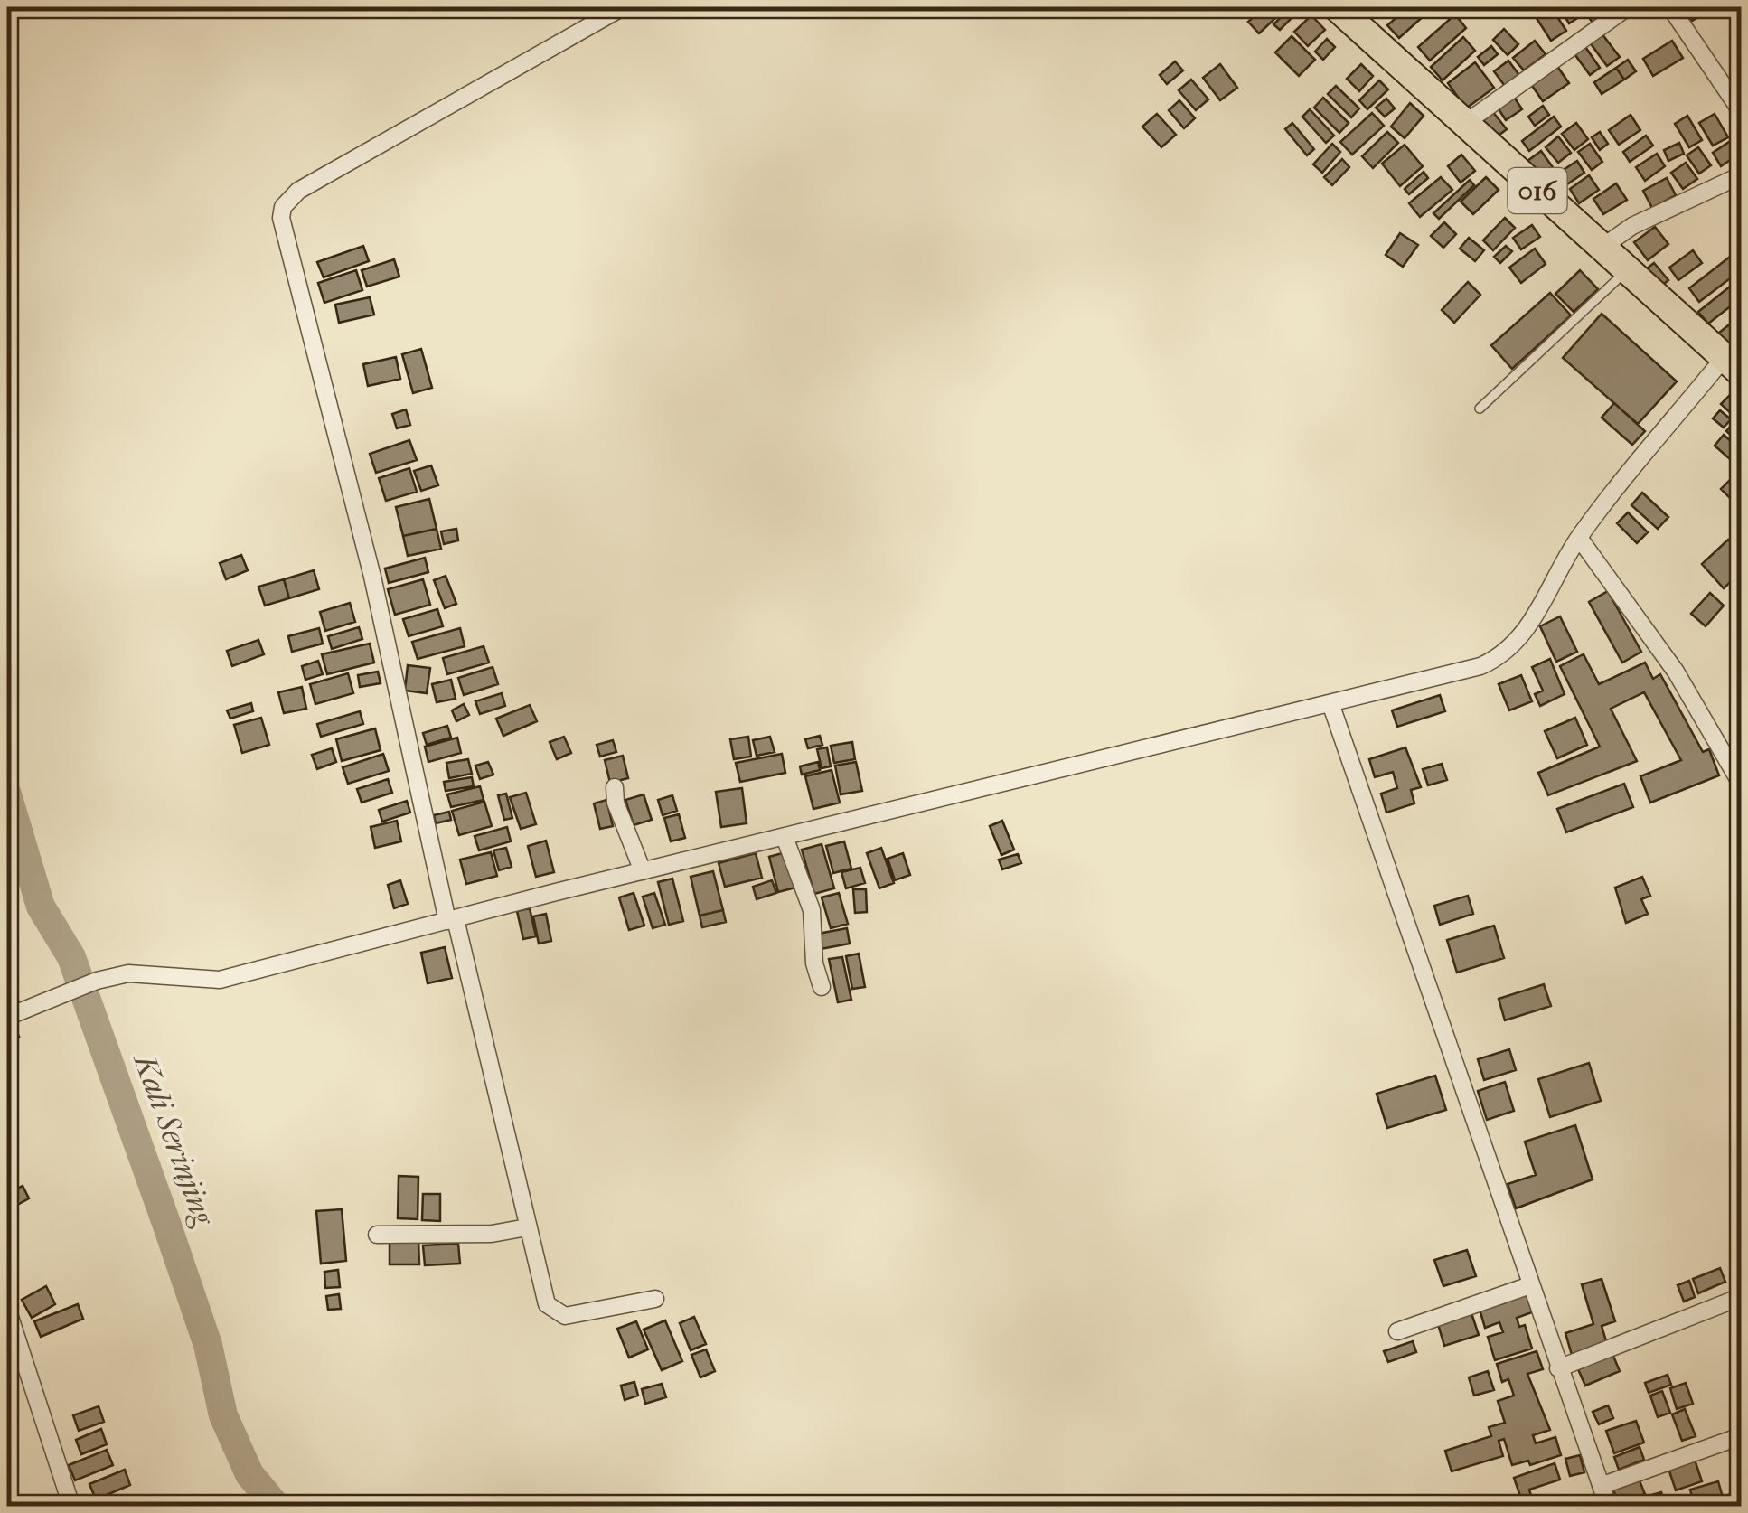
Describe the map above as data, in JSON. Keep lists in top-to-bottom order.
{
  "streets": {
    "main road": ["016"]
  },
  "water": ["Kali Serinjing"]
}
